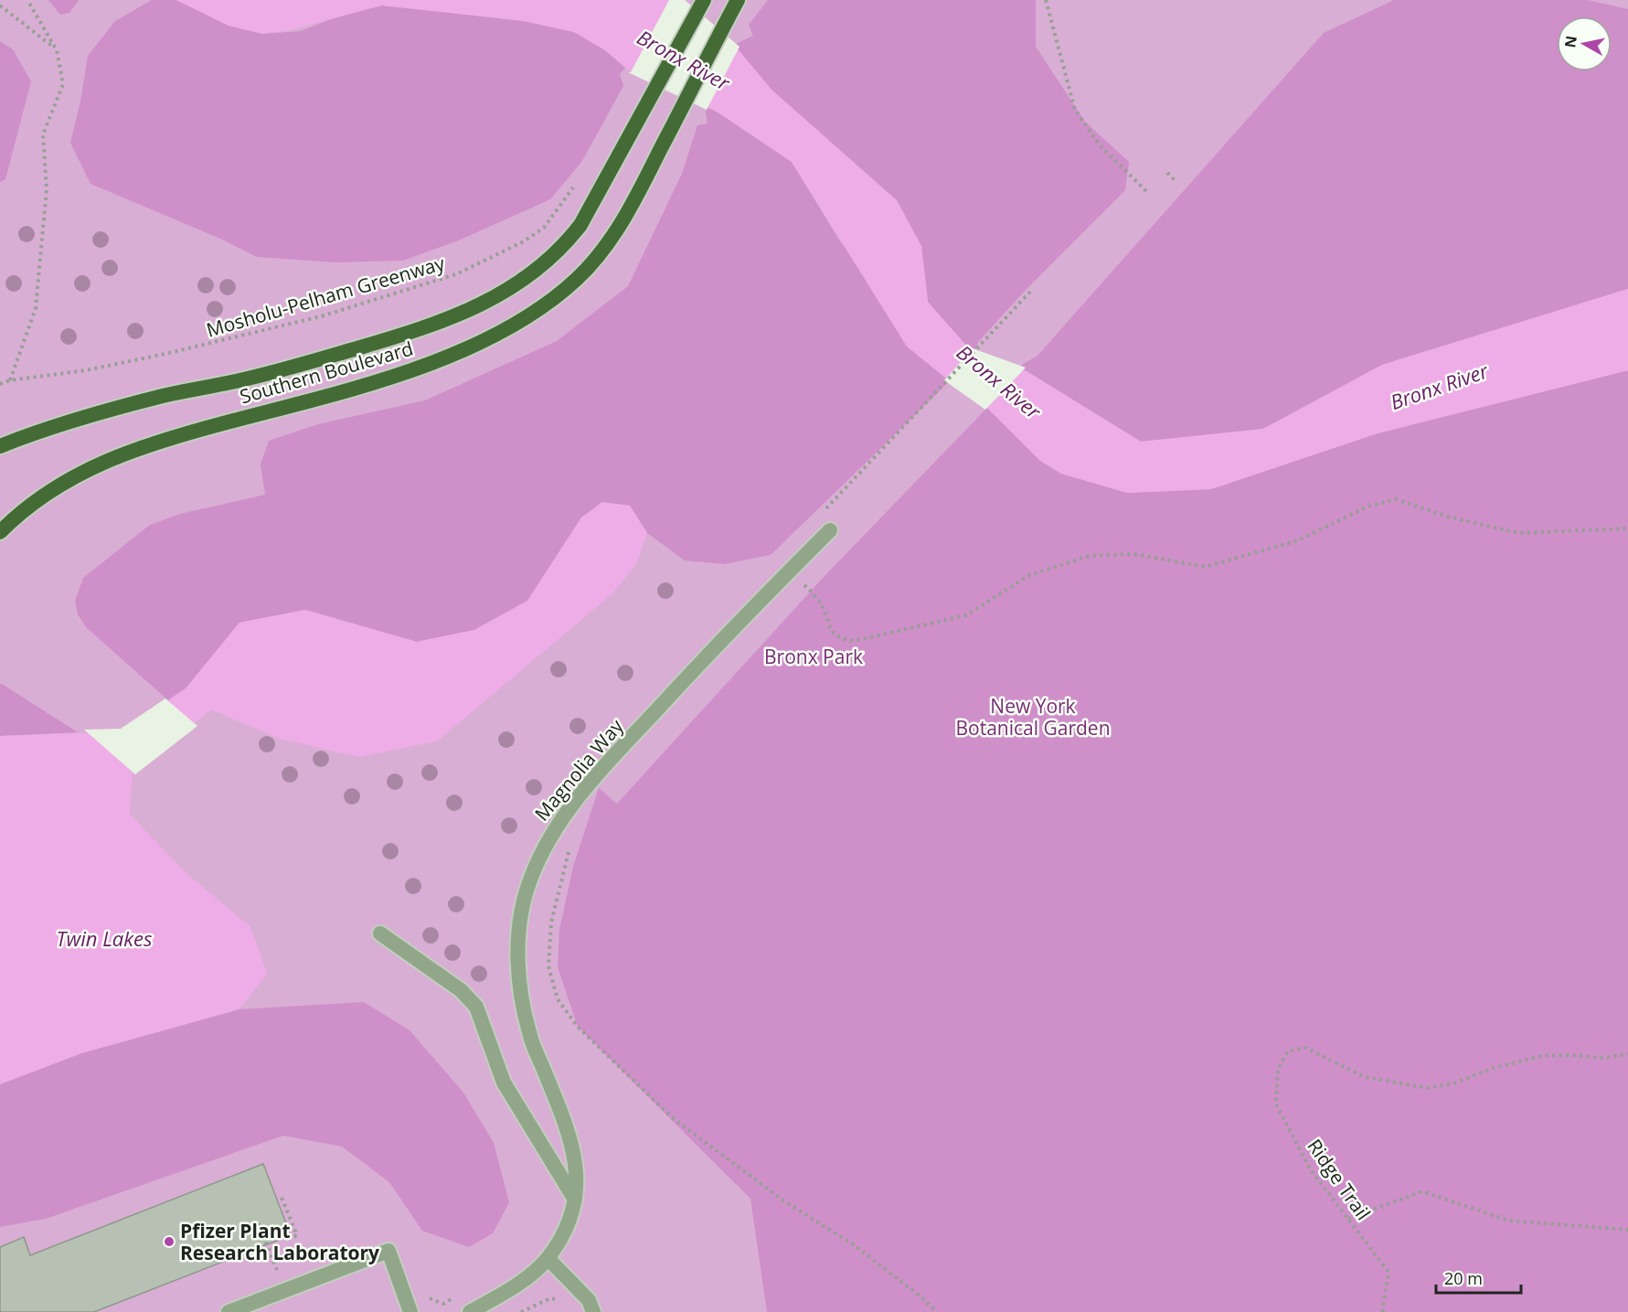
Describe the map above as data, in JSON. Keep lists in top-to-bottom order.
{
  "streets": {
    "main road": ["Southern Boulevard"],
    "lane": ["Magnolia Way"],
    "path": ["Mosholu-Pelham Greenway", "Ridge Trail"]
  },
  "water": ["Bronx River", "Twin Lakes"],
  "parks": ["Bronx Park", "New York Botanical Garden"],
  "places": ["Pfizer Plant Research Laboratory"],
  "scale_bar": "20 m",
  "north": "left"
}
